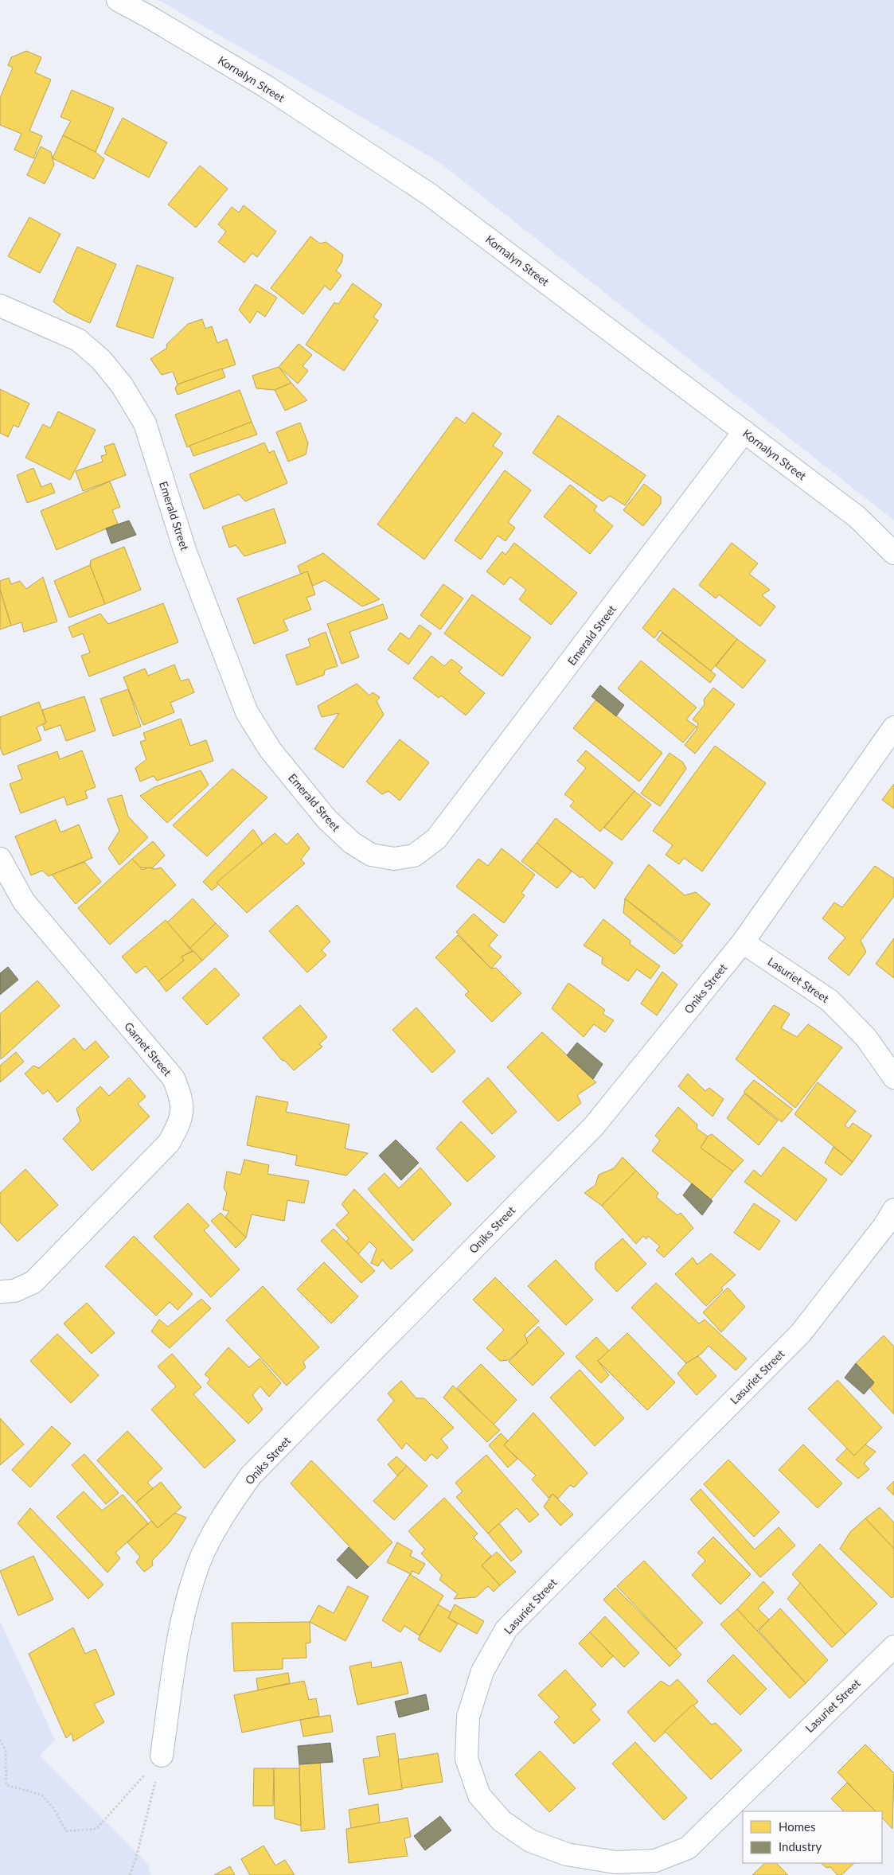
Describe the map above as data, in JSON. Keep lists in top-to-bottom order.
{
  "streets": {
    "street": [
      "Kornalyn Street",
      "Emerald Street",
      "Lasuriet Street",
      "Oniks Street",
      "Garnet Street"
    ]
  },
  "crossings": [
    ["Kornalyn Street", "Emerald Street"],
    ["Lasuriet Street", "Oniks Street"]
  ],
  "legend": ["Homes", "Industry"]
}
